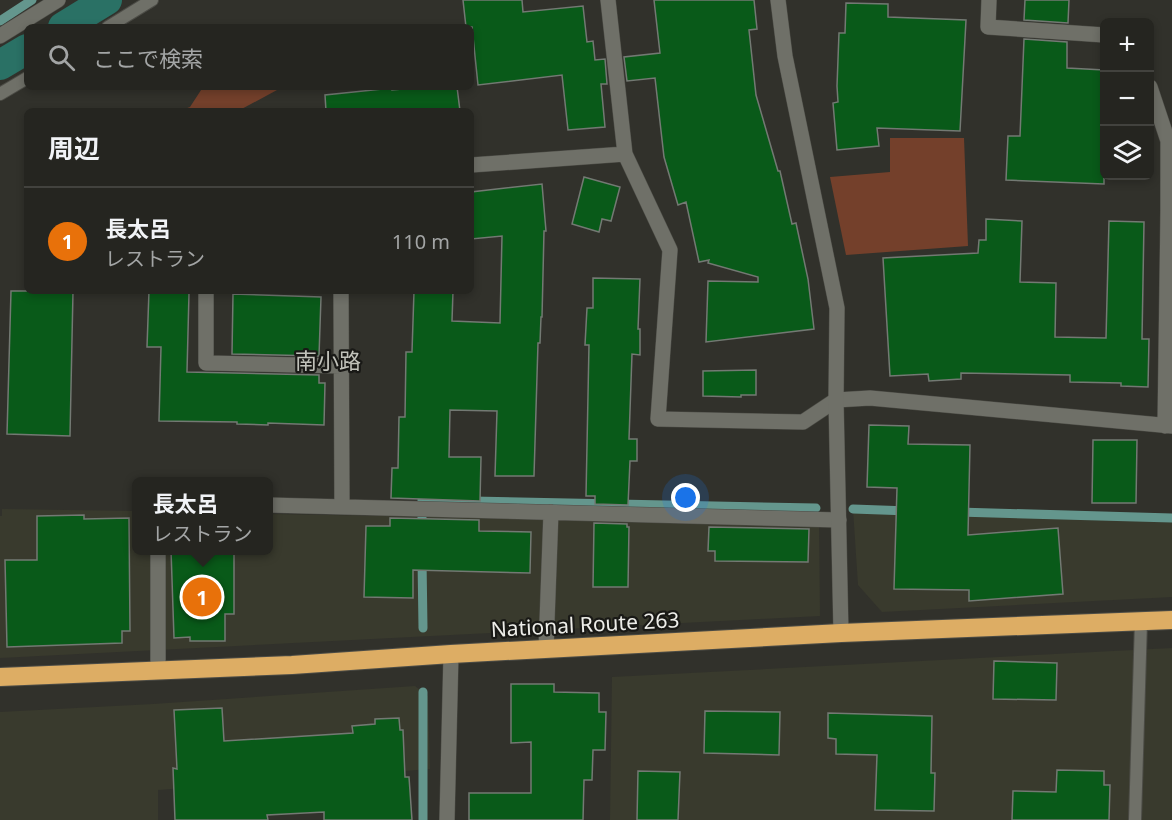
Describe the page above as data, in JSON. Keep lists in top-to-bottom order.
{
  "streets": {
    "highway": ["National Route 263"]
  },
  "districts": ["南小路"],
  "page": {
    "map_buttons": ["+", "−"],
    "search": "ここで検索",
    "heading": "周辺",
    "list": [
      {
        "mark": "1",
        "name": "長太呂",
        "note": "レストラン",
        "value": "110 m"
      }
    ],
    "popup": ["長太呂", "レストラン"],
    "pins": "1"
  }
}
